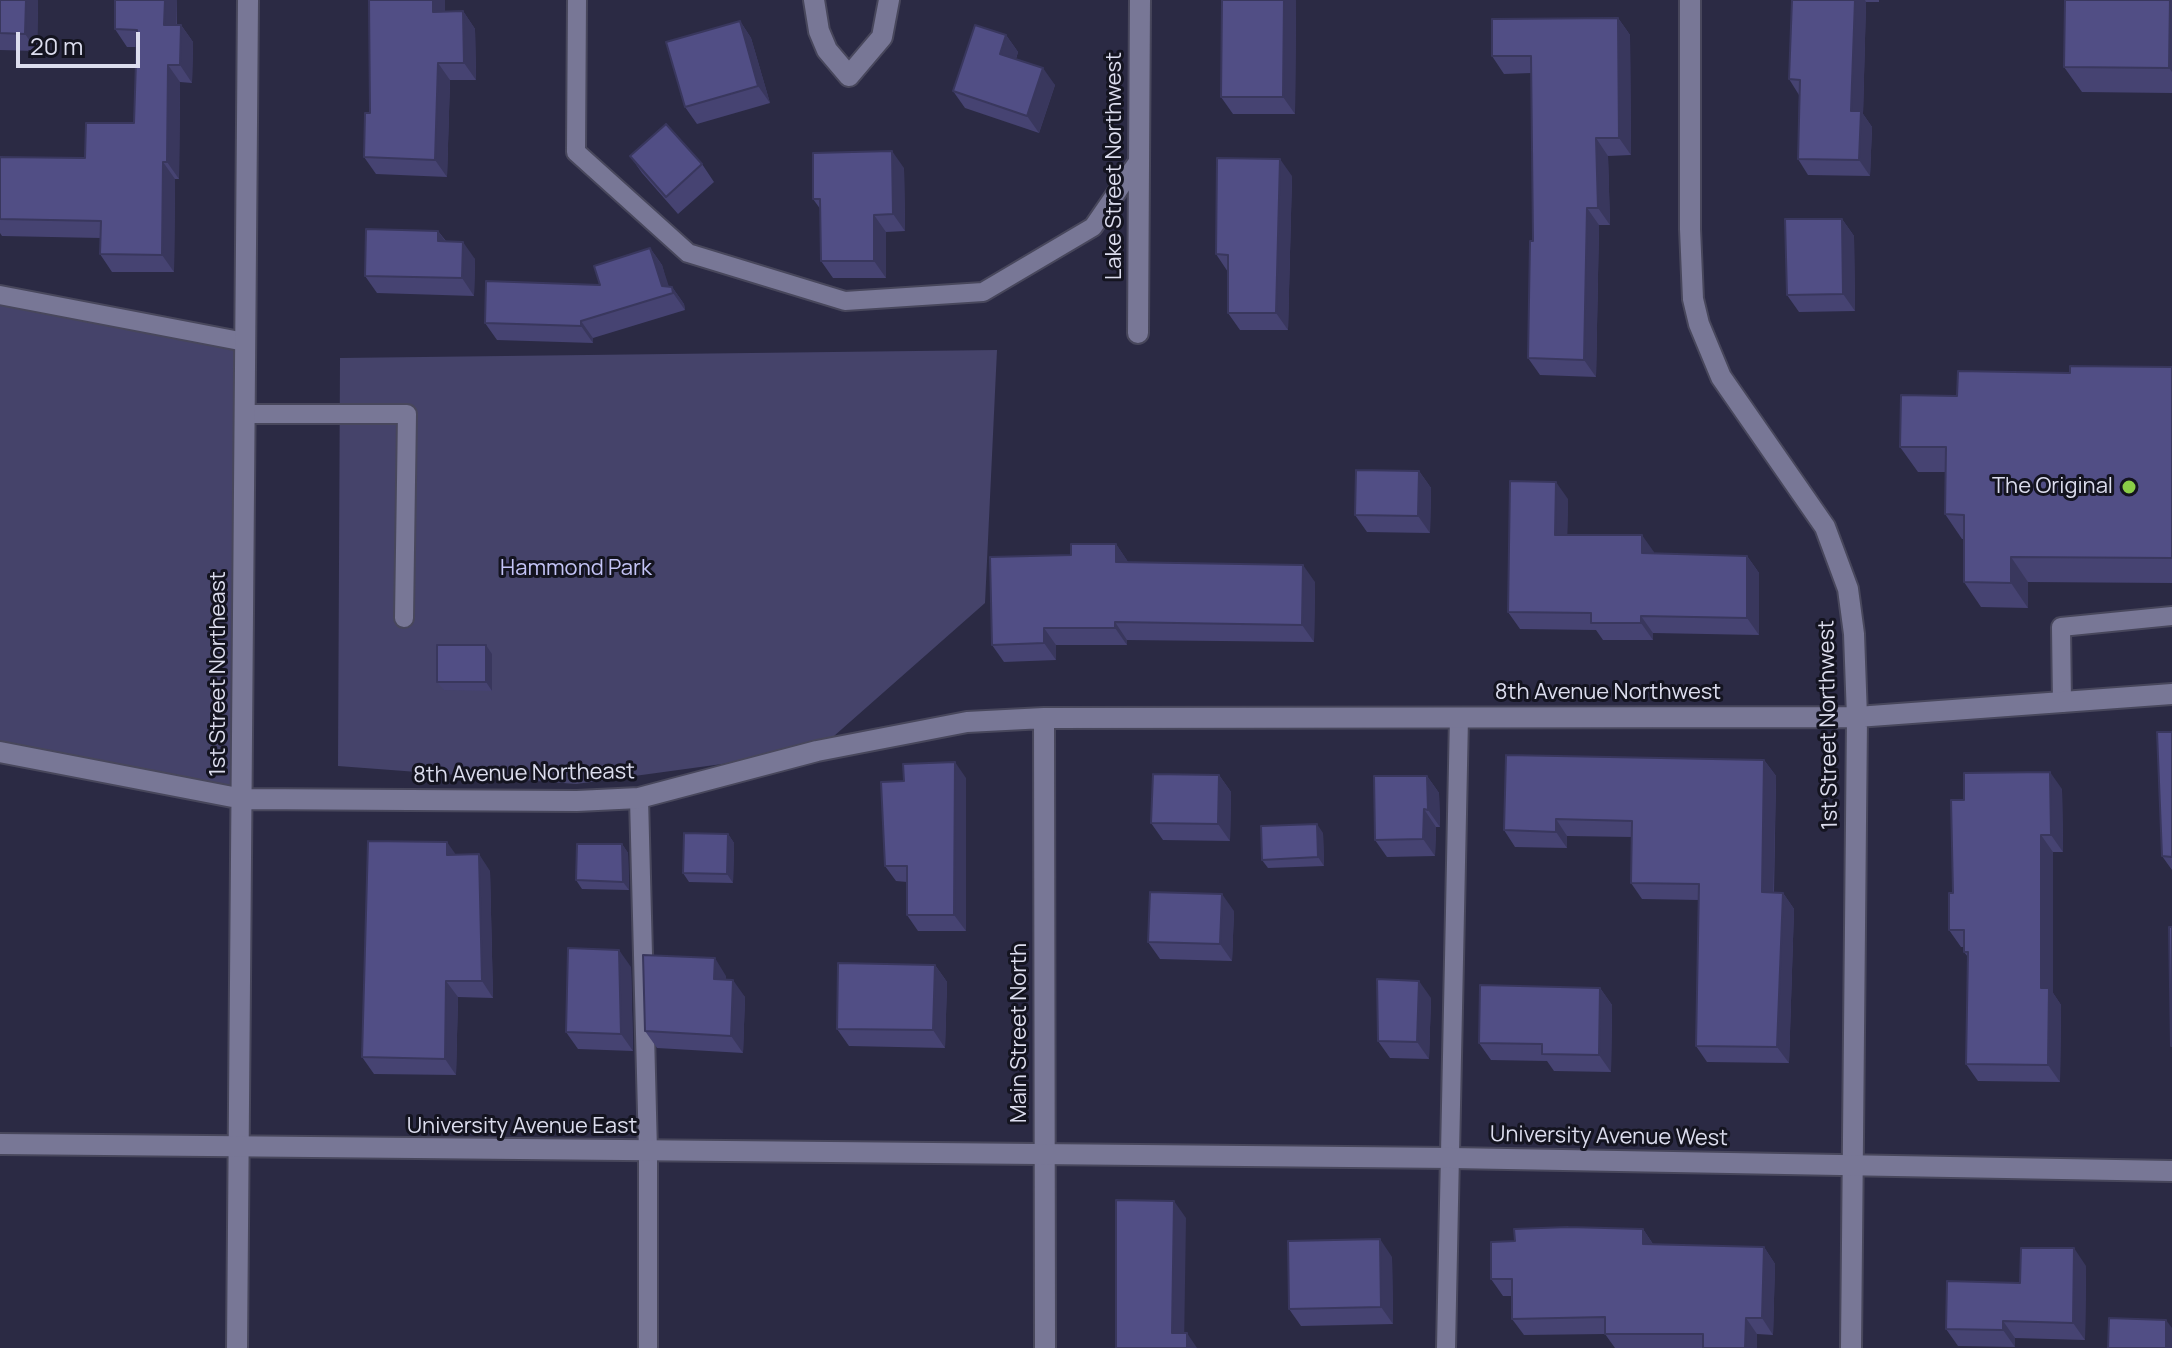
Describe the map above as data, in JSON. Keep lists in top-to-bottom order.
{
  "streets": {
    "street": [
      "Lake Street Northwest",
      "1st Street Northeast",
      "8th Avenue Northwest",
      "1st Street Northwest",
      "8th Avenue Northeast",
      "Main Street North",
      "University Avenue East",
      "University Avenue West"
    ]
  },
  "crossings": [
    ["1st Street Northeast", "8th Avenue Northeast"],
    ["1st Street Northeast", "University Avenue East"],
    ["8th Avenue Northwest", "1st Street Northwest"],
    ["8th Avenue Northwest", "8th Avenue Northeast"],
    ["8th Avenue Northwest", "Main Street North"],
    ["1st Street Northwest", "University Avenue West"],
    ["8th Avenue Northeast", "Main Street North"],
    ["Main Street North", "University Avenue East"],
    ["Main Street North", "University Avenue West"],
    ["University Avenue East", "University Avenue West"]
  ],
  "parks": ["Hammond Park"],
  "places": ["The Original"],
  "scale_bar": "20 m"
}
